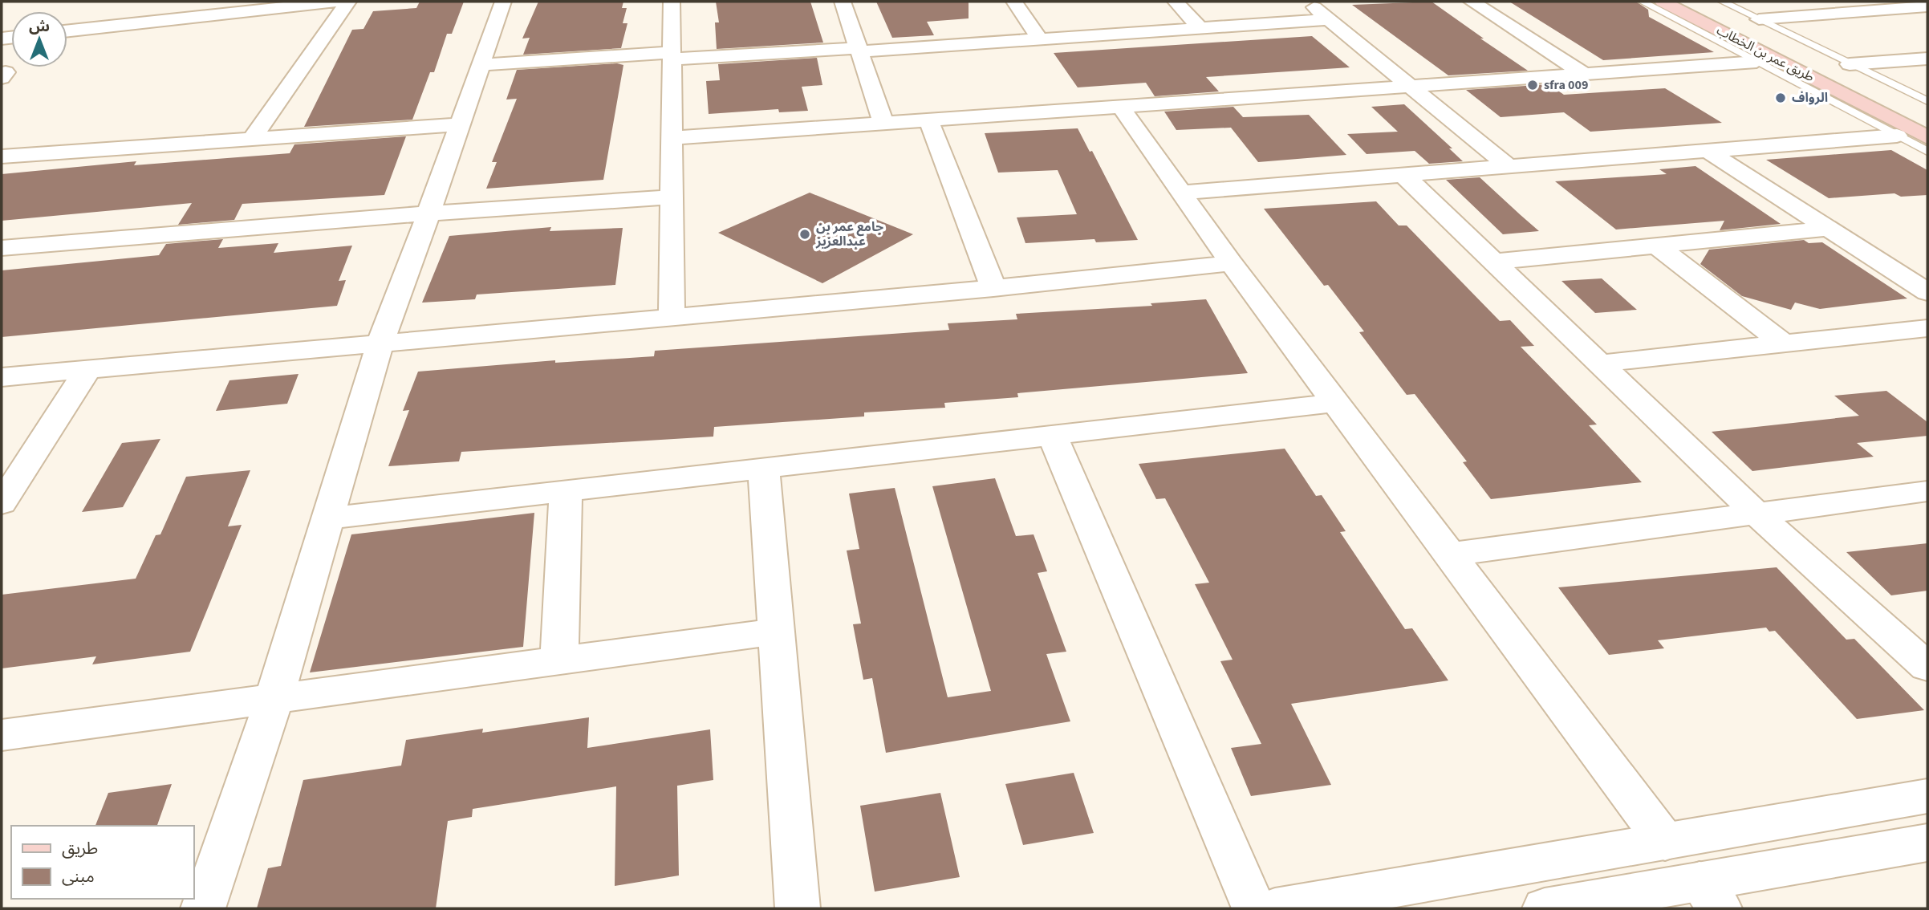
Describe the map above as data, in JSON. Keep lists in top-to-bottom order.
{
  "streets": {
    "main road": ["طريق عمر بن الخطاب"]
  },
  "places": ["sfra 009", "الرواف", "جامع عمر بن عبدالعزيز"],
  "legend": ["طريق", "مبنى"],
  "north": "top"
}
